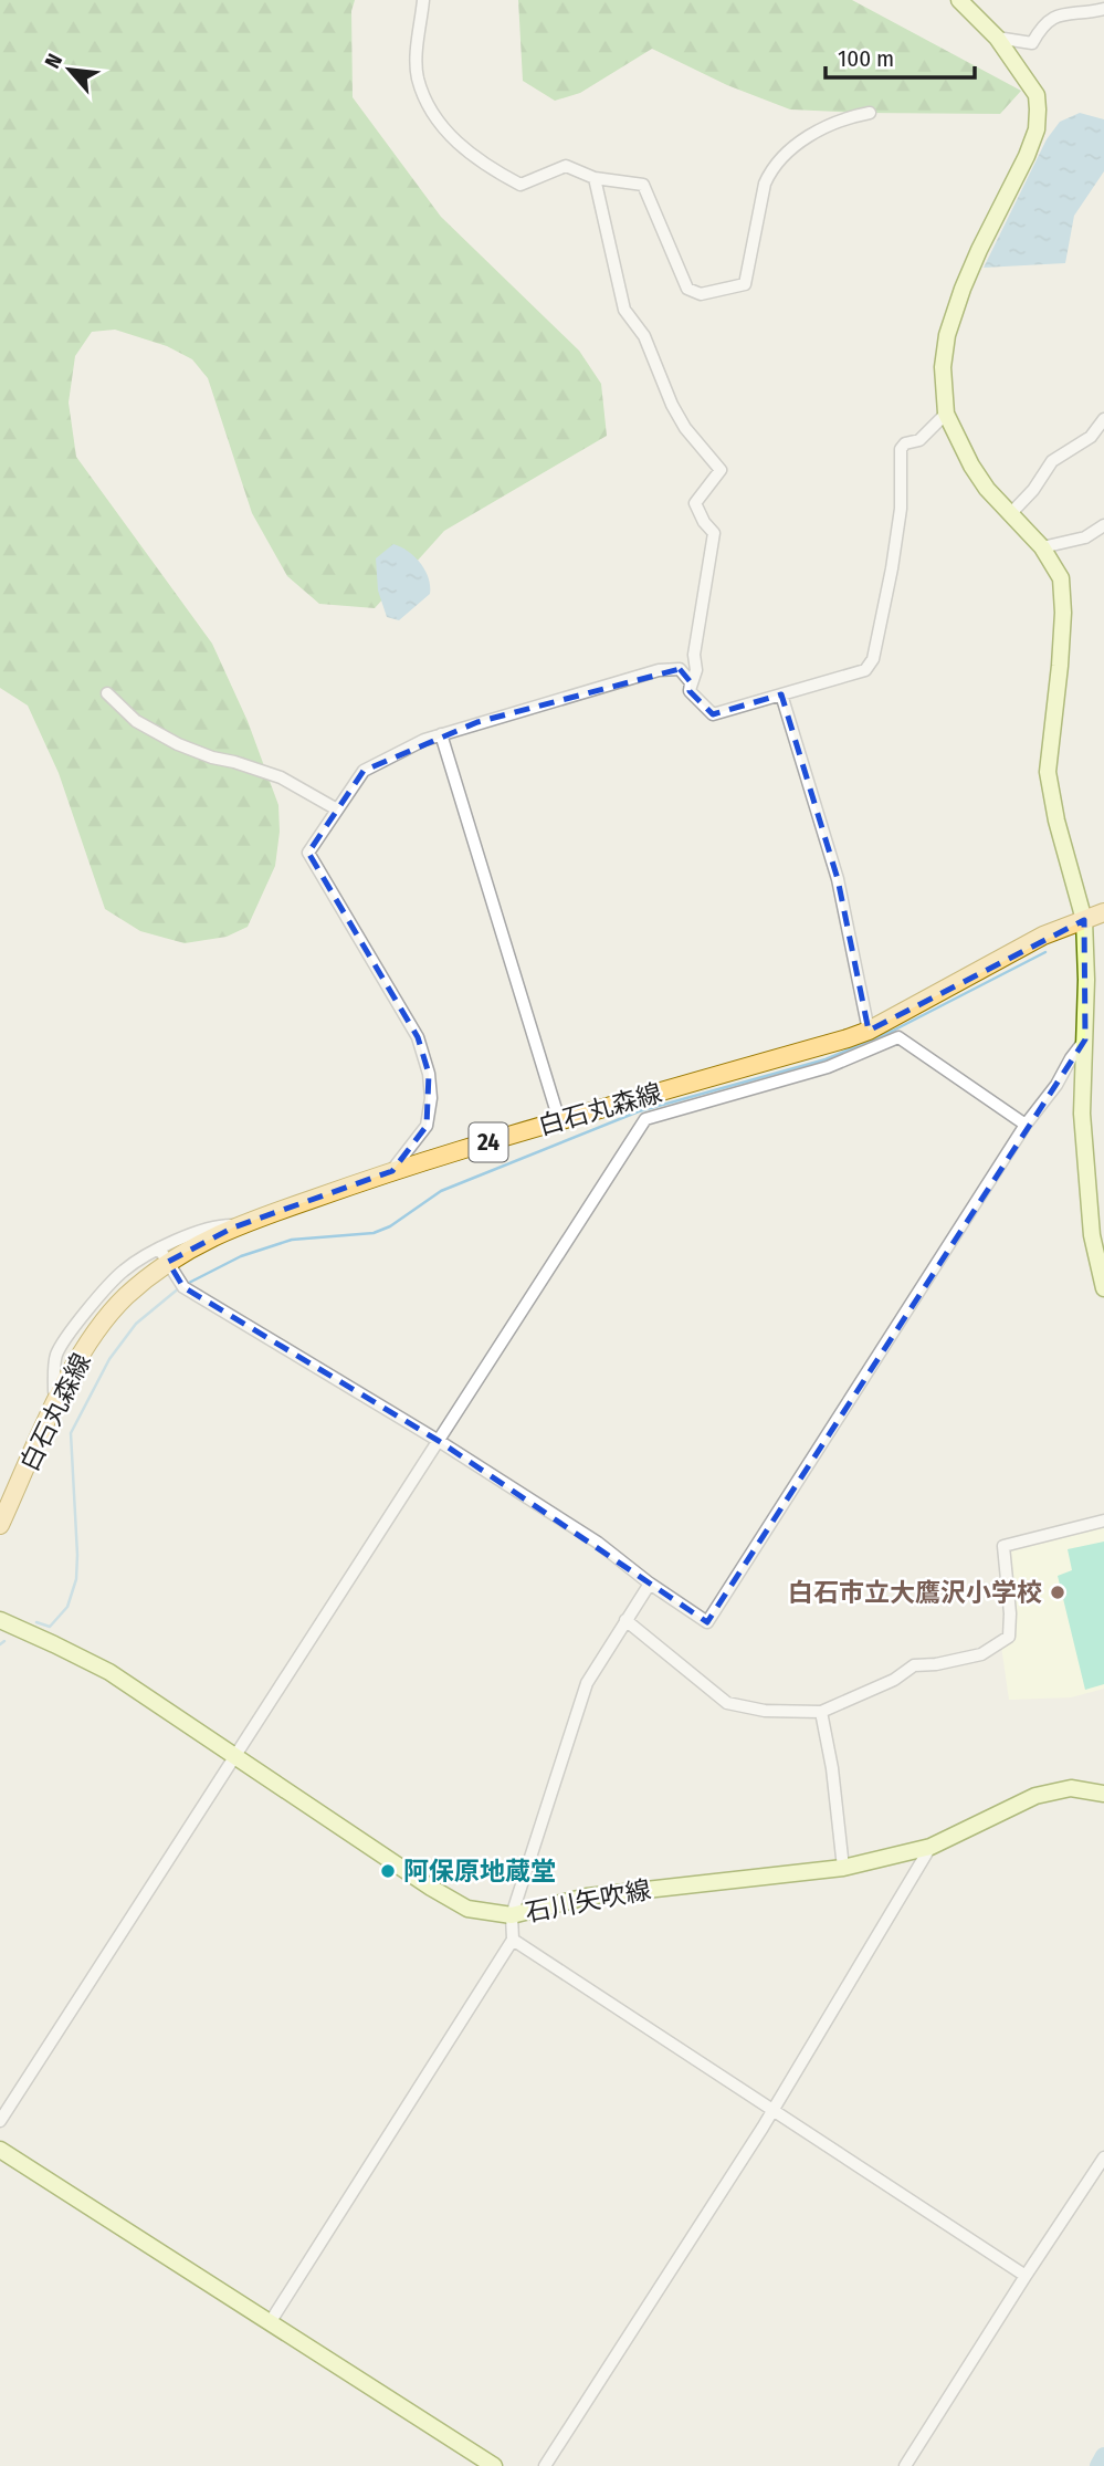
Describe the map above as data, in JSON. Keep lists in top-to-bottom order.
{
  "streets": {
    "main road": ["白石丸森線", "24"],
    "street": ["石川矢吹線"]
  },
  "places": ["白石市立大鷹沢小学校", "阿保原地蔵堂"],
  "scale_bar": "100 m",
  "north": "top left"
}
